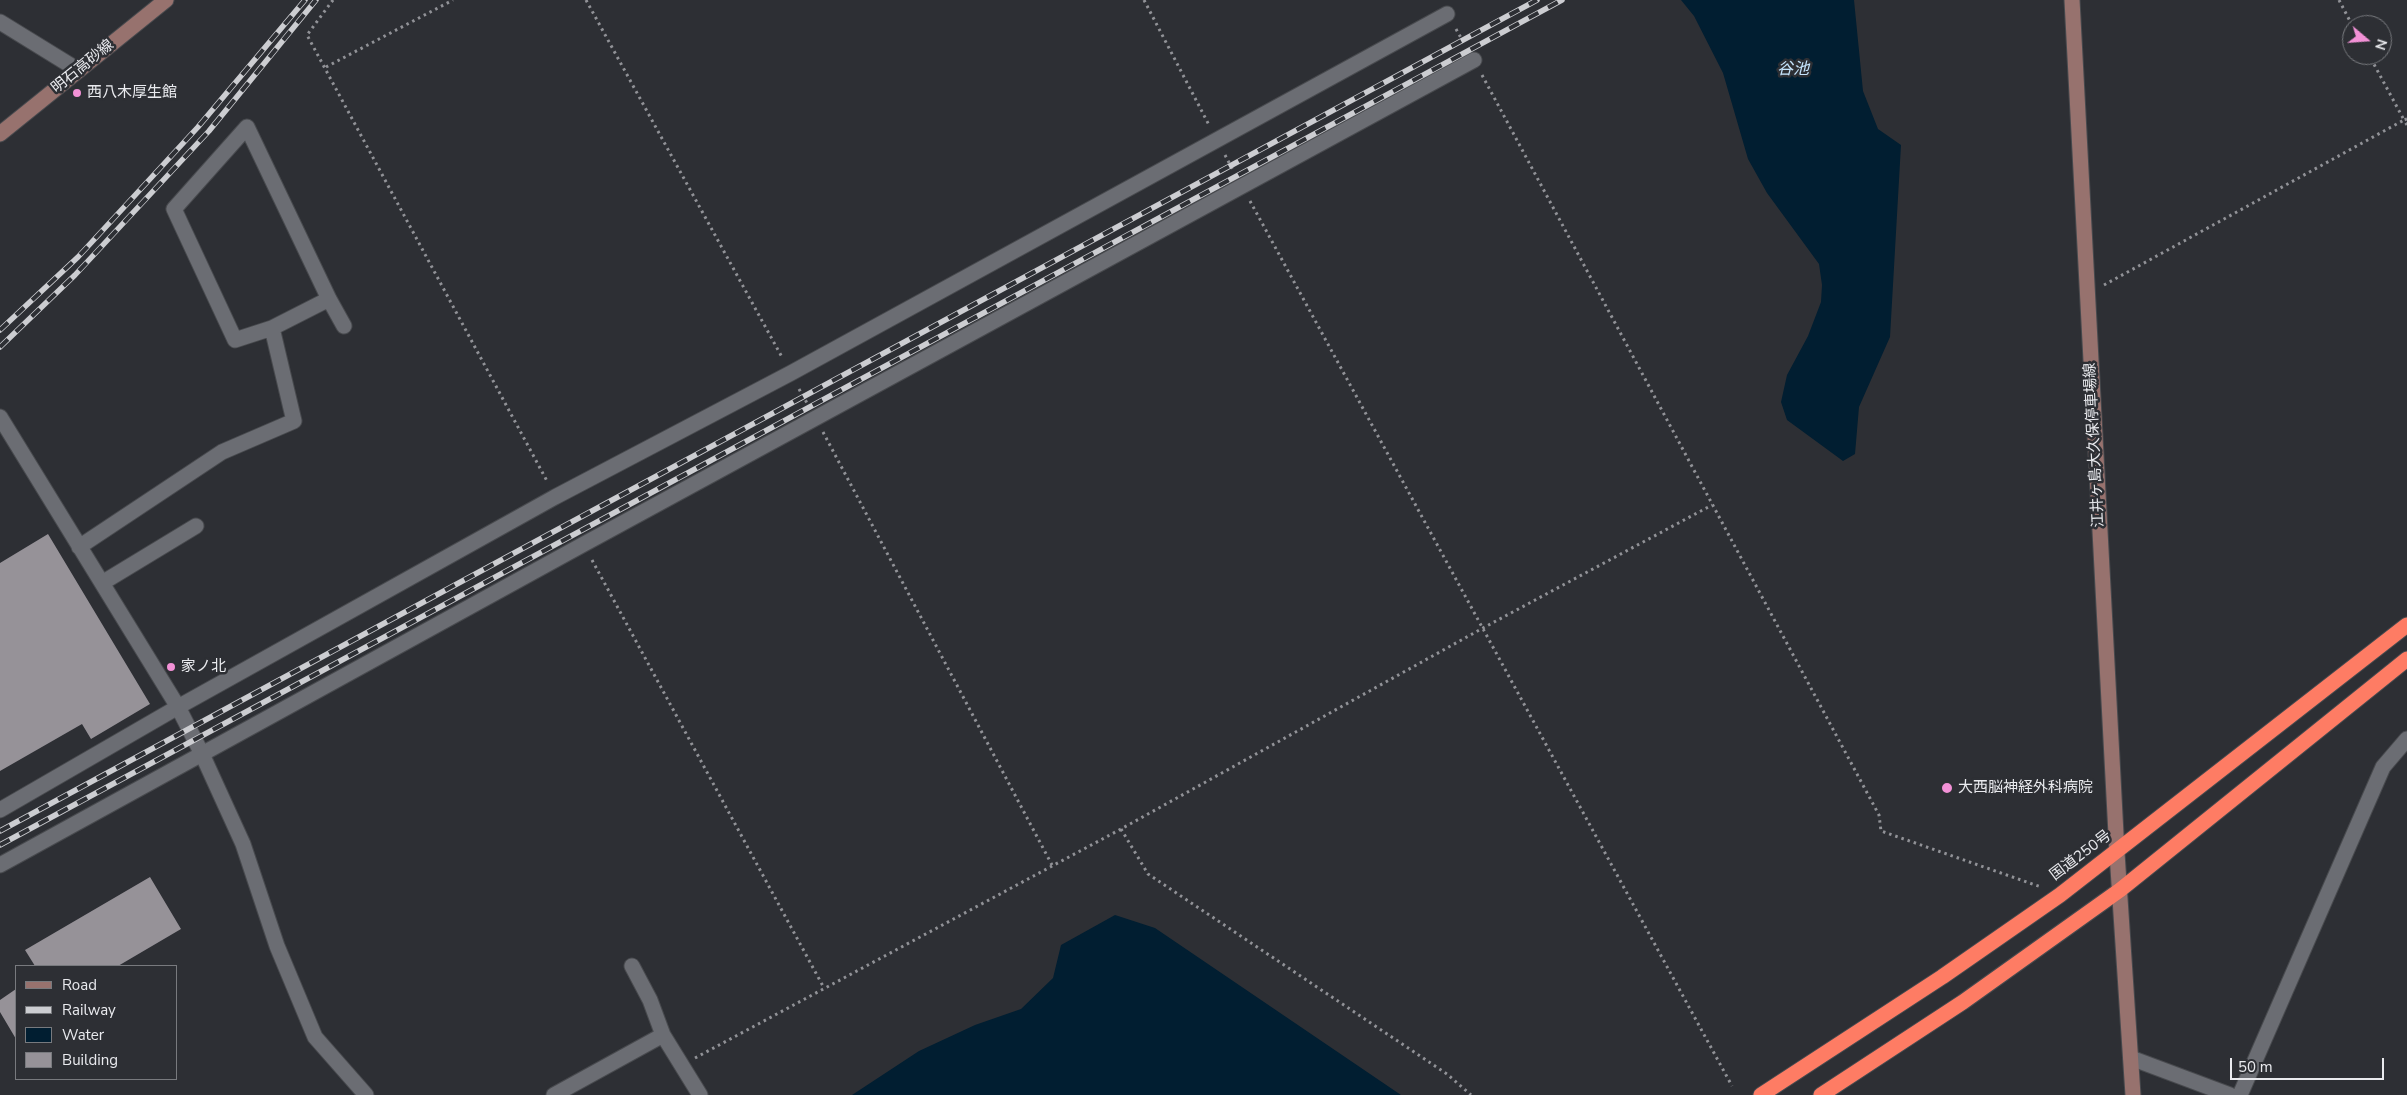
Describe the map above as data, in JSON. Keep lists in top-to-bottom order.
{
  "streets": {
    "highway": ["国道250号"],
    "main road": ["明石高砂線", "江井ヶ島大久保停車場線"]
  },
  "crossings": [
    ["江井ヶ島大久保停車場線", "国道250号"]
  ],
  "water": ["谷池"],
  "places": ["西八木厚生館", "家ノ北", "大西脳神経外科病院"],
  "legend": [
    "Road",
    "Railway",
    "Water",
    "Building"
  ],
  "scale_bar": "50 m",
  "north": "right"
}
